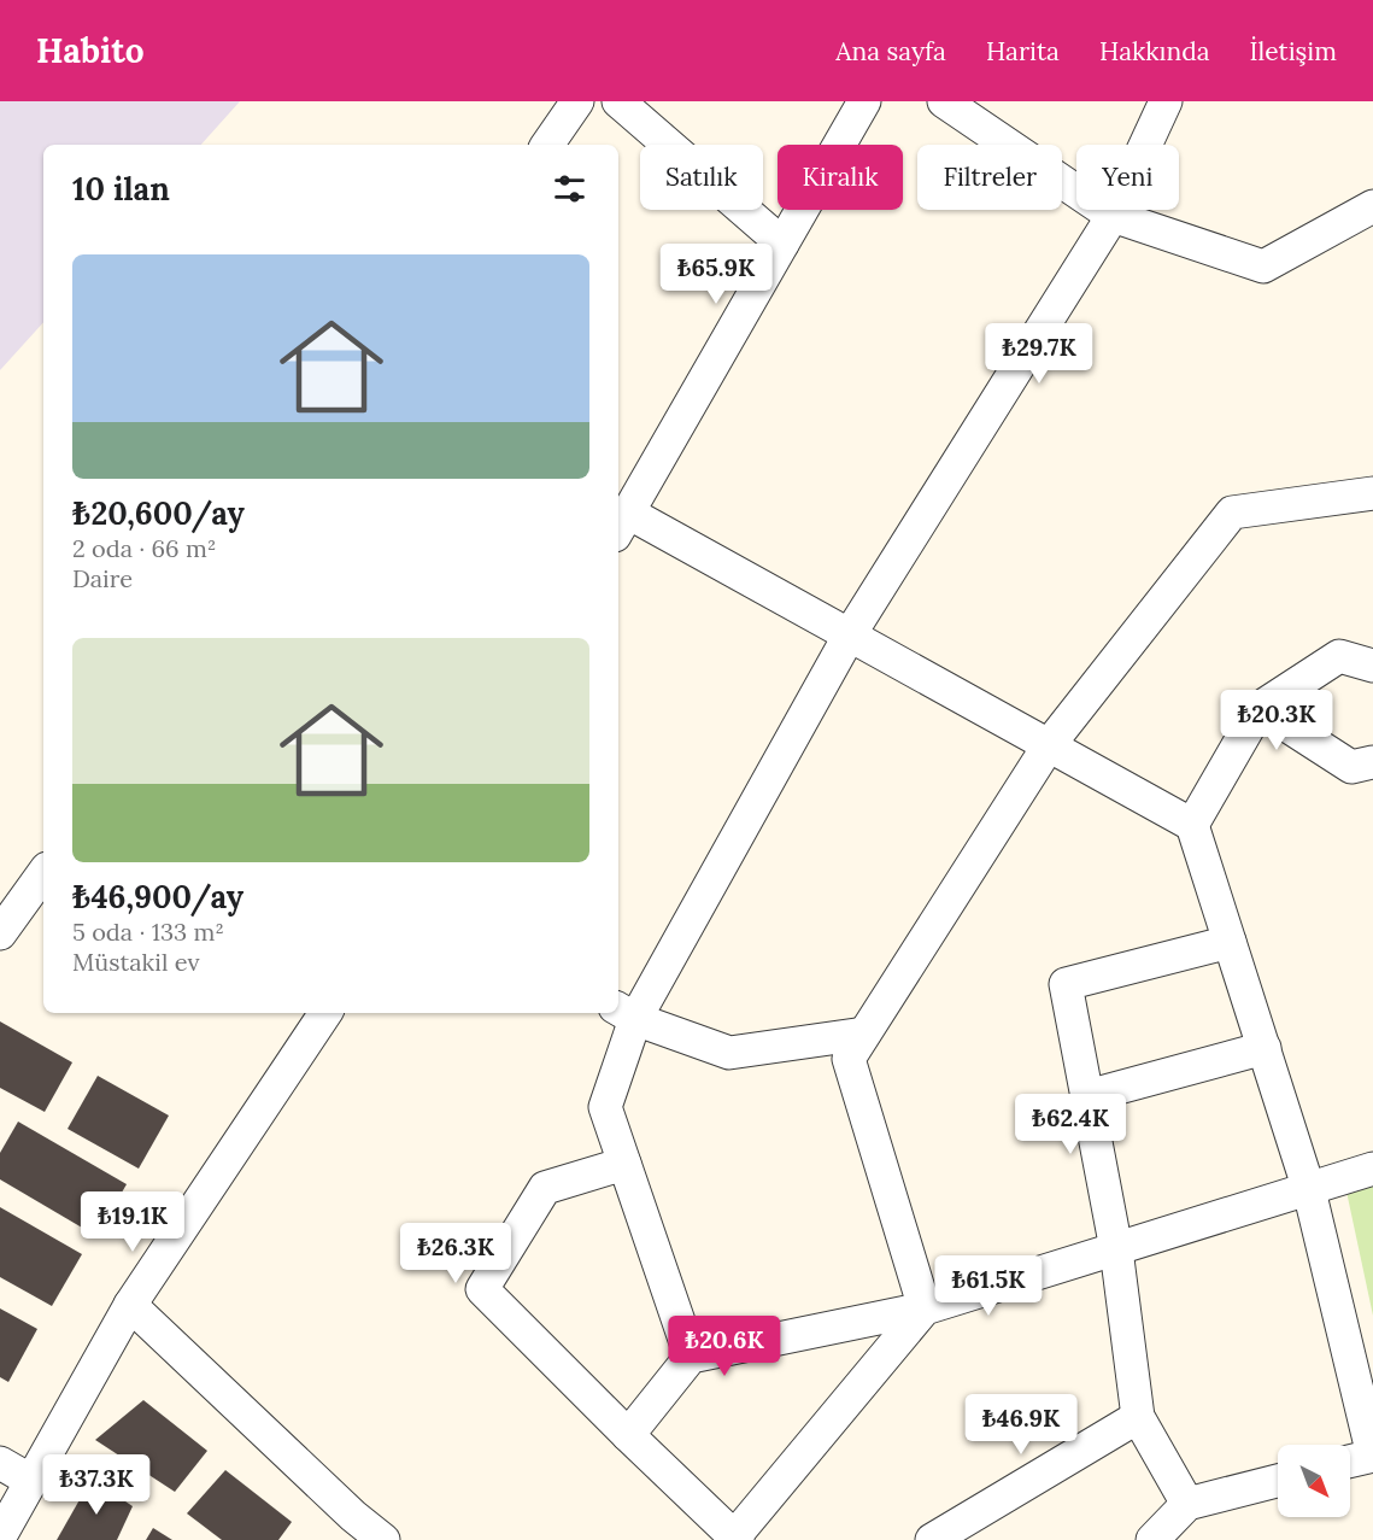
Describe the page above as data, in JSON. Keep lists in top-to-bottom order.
{
  "north": "bottom right",
  "page": {
    "header": "Habito",
    "nav": [
      "Ana sayfa",
      "Harita",
      "Hakkında",
      "İletişim"
    ],
    "chip": [
      "Satılık",
      "Kiralık",
      "Filtreler",
      "Yeni"
    ],
    "heading": "10 ilan",
    "list": [
      {
        "name": "₺20,600/ay",
        "note": "2 oda · 66 m² · Daire"
      },
      {
        "name": "₺46,900/ay",
        "note": "5 oda · 133 m² · Müstakil ev"
      }
    ],
    "price": [
      "₺65.9K",
      "₺29.7K",
      "₺20.3K",
      "₺62.4K",
      "₺19.1K",
      "₺26.3K",
      "₺61.5K",
      "₺20.6K",
      "₺46.9K",
      "₺37.3K"
    ]
  }
}
